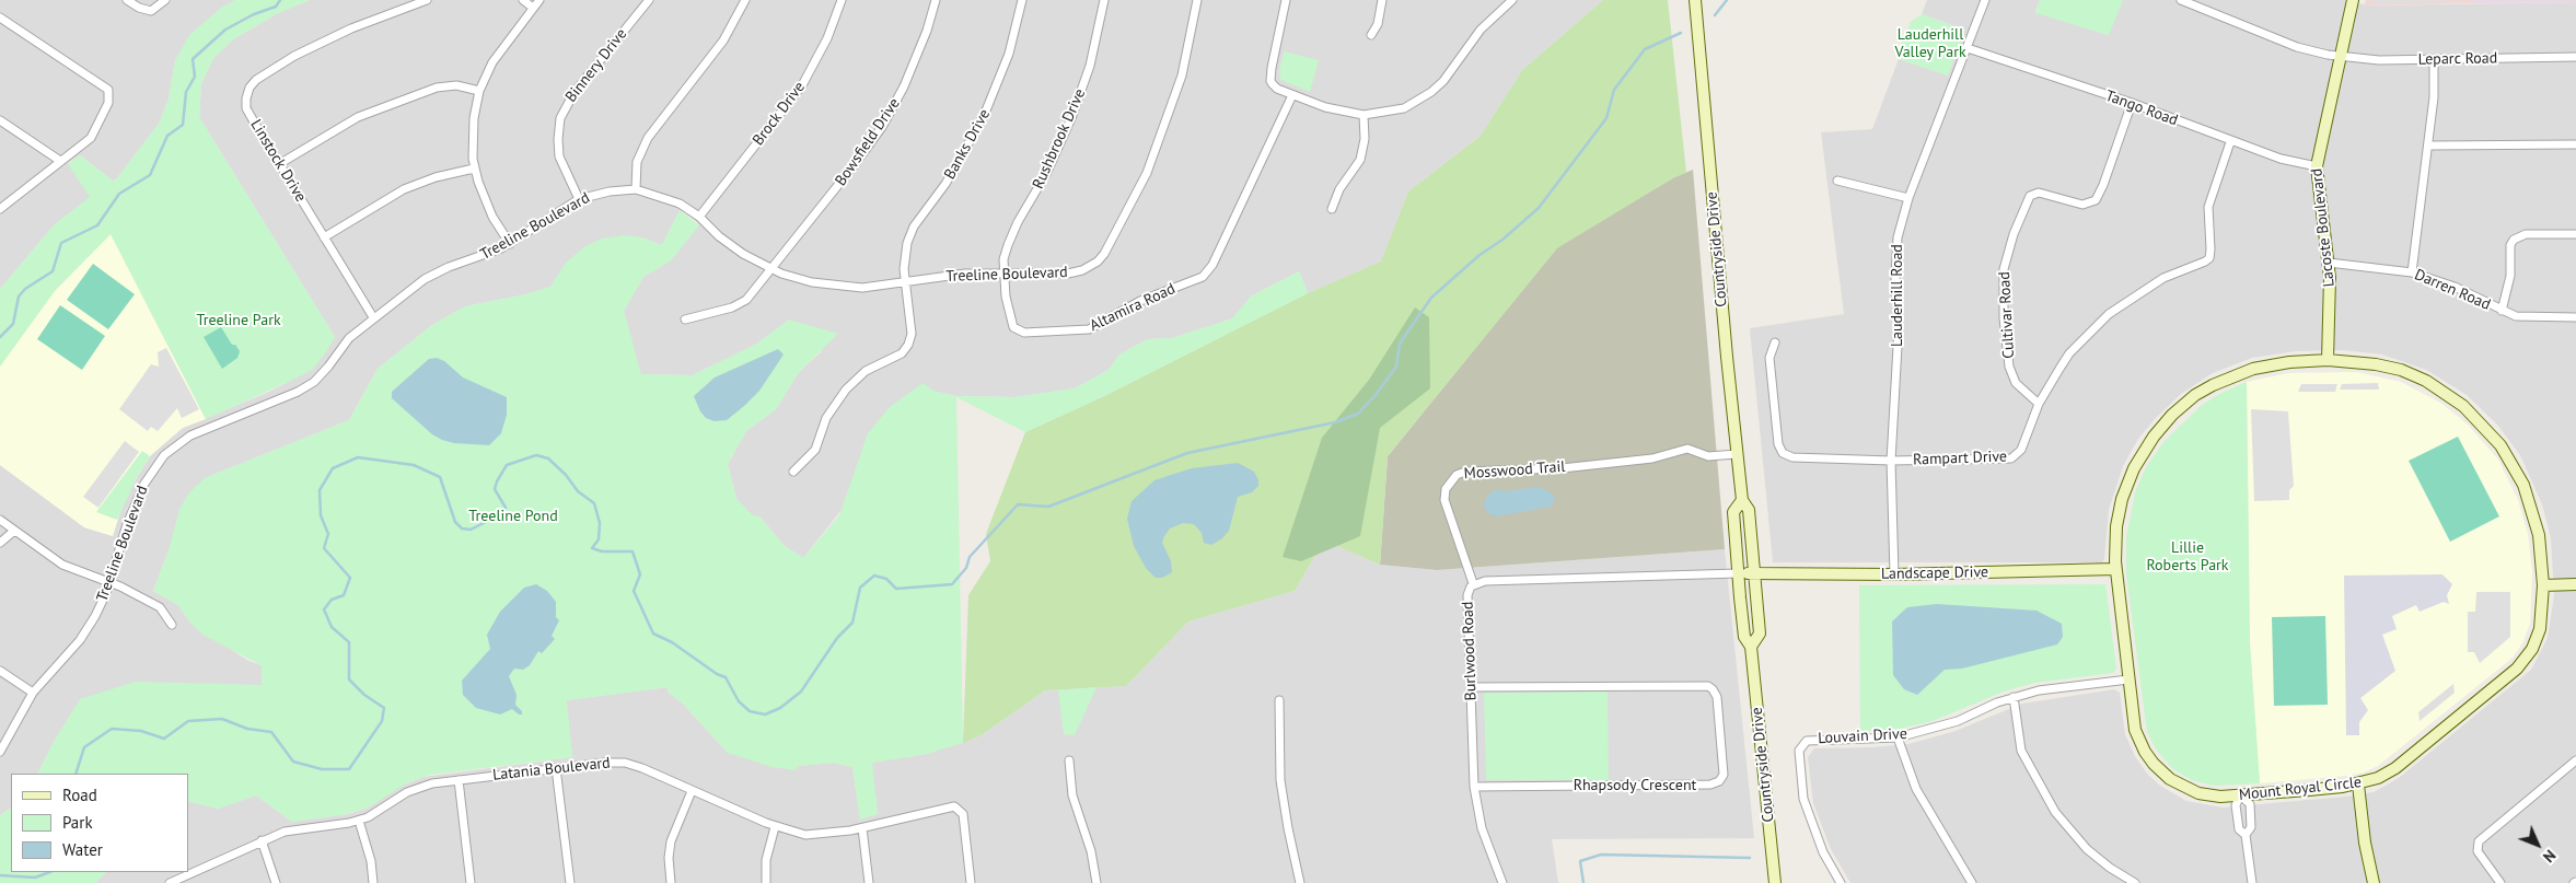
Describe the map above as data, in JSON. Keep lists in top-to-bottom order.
{
  "streets": {
    "street": [
      "Leparc Road",
      "Binnery Drive",
      "Tango Road",
      "Brock Drive",
      "Rushbrook Drive",
      "Bowsfield Drive",
      "Banks Drive",
      "Linstock Drive",
      "Treeline Boulevard",
      "Lacoste Boulevard",
      "Countryside Drive",
      "Darren Road",
      "Lauderhill Road",
      "Altamira Road",
      "Cultivar Road",
      "Rampart Drive",
      "Mosswood Trail",
      "Landscape Drive",
      "Burlwood Road",
      "Louvain Drive",
      "Latania Boulevard",
      "Rhapsody Crescent",
      "Mount Royal Circle"
    ]
  },
  "crossings": [
    ["Leparc Road", "Lacoste Boulevard"],
    ["Binnery Drive", "Treeline Boulevard"],
    ["Tango Road", "Lacoste Boulevard"],
    ["Tango Road", "Lauderhill Road"],
    ["Tango Road", "Cultivar Road"],
    ["Tango Road", "Rampart Drive"],
    ["Brock Drive", "Treeline Boulevard"],
    ["Rushbrook Drive", "Treeline Boulevard"],
    ["Rushbrook Drive", "Altamira Road"],
    ["Bowsfield Drive", "Treeline Boulevard"],
    ["Banks Drive", "Treeline Boulevard"],
    ["Linstock Drive", "Treeline Boulevard"],
    ["Treeline Boulevard", "Altamira Road"],
    ["Lacoste Boulevard", "Darren Road"],
    ["Lacoste Boulevard", "Mount Royal Circle"],
    ["Countryside Drive", "Mosswood Trail"],
    ["Countryside Drive", "Landscape Drive"],
    ["Countryside Drive", "Burlwood Road"],
    ["Lauderhill Road", "Rampart Drive"],
    ["Lauderhill Road", "Landscape Drive"],
    ["Cultivar Road", "Rampart Drive"],
    ["Mosswood Trail", "Burlwood Road"],
    ["Landscape Drive", "Burlwood Road"],
    ["Landscape Drive", "Mount Royal Circle"],
    ["Burlwood Road", "Rhapsody Crescent"],
    ["Louvain Drive", "Mount Royal Circle"]
  ],
  "parks": [
    "Lauderhill Valley Park",
    "Treeline Park",
    "Treeline Pond",
    "Lillie Roberts Park"
  ],
  "legend": ["Road", "Park", "Water"],
  "north": "bottom right"
}
